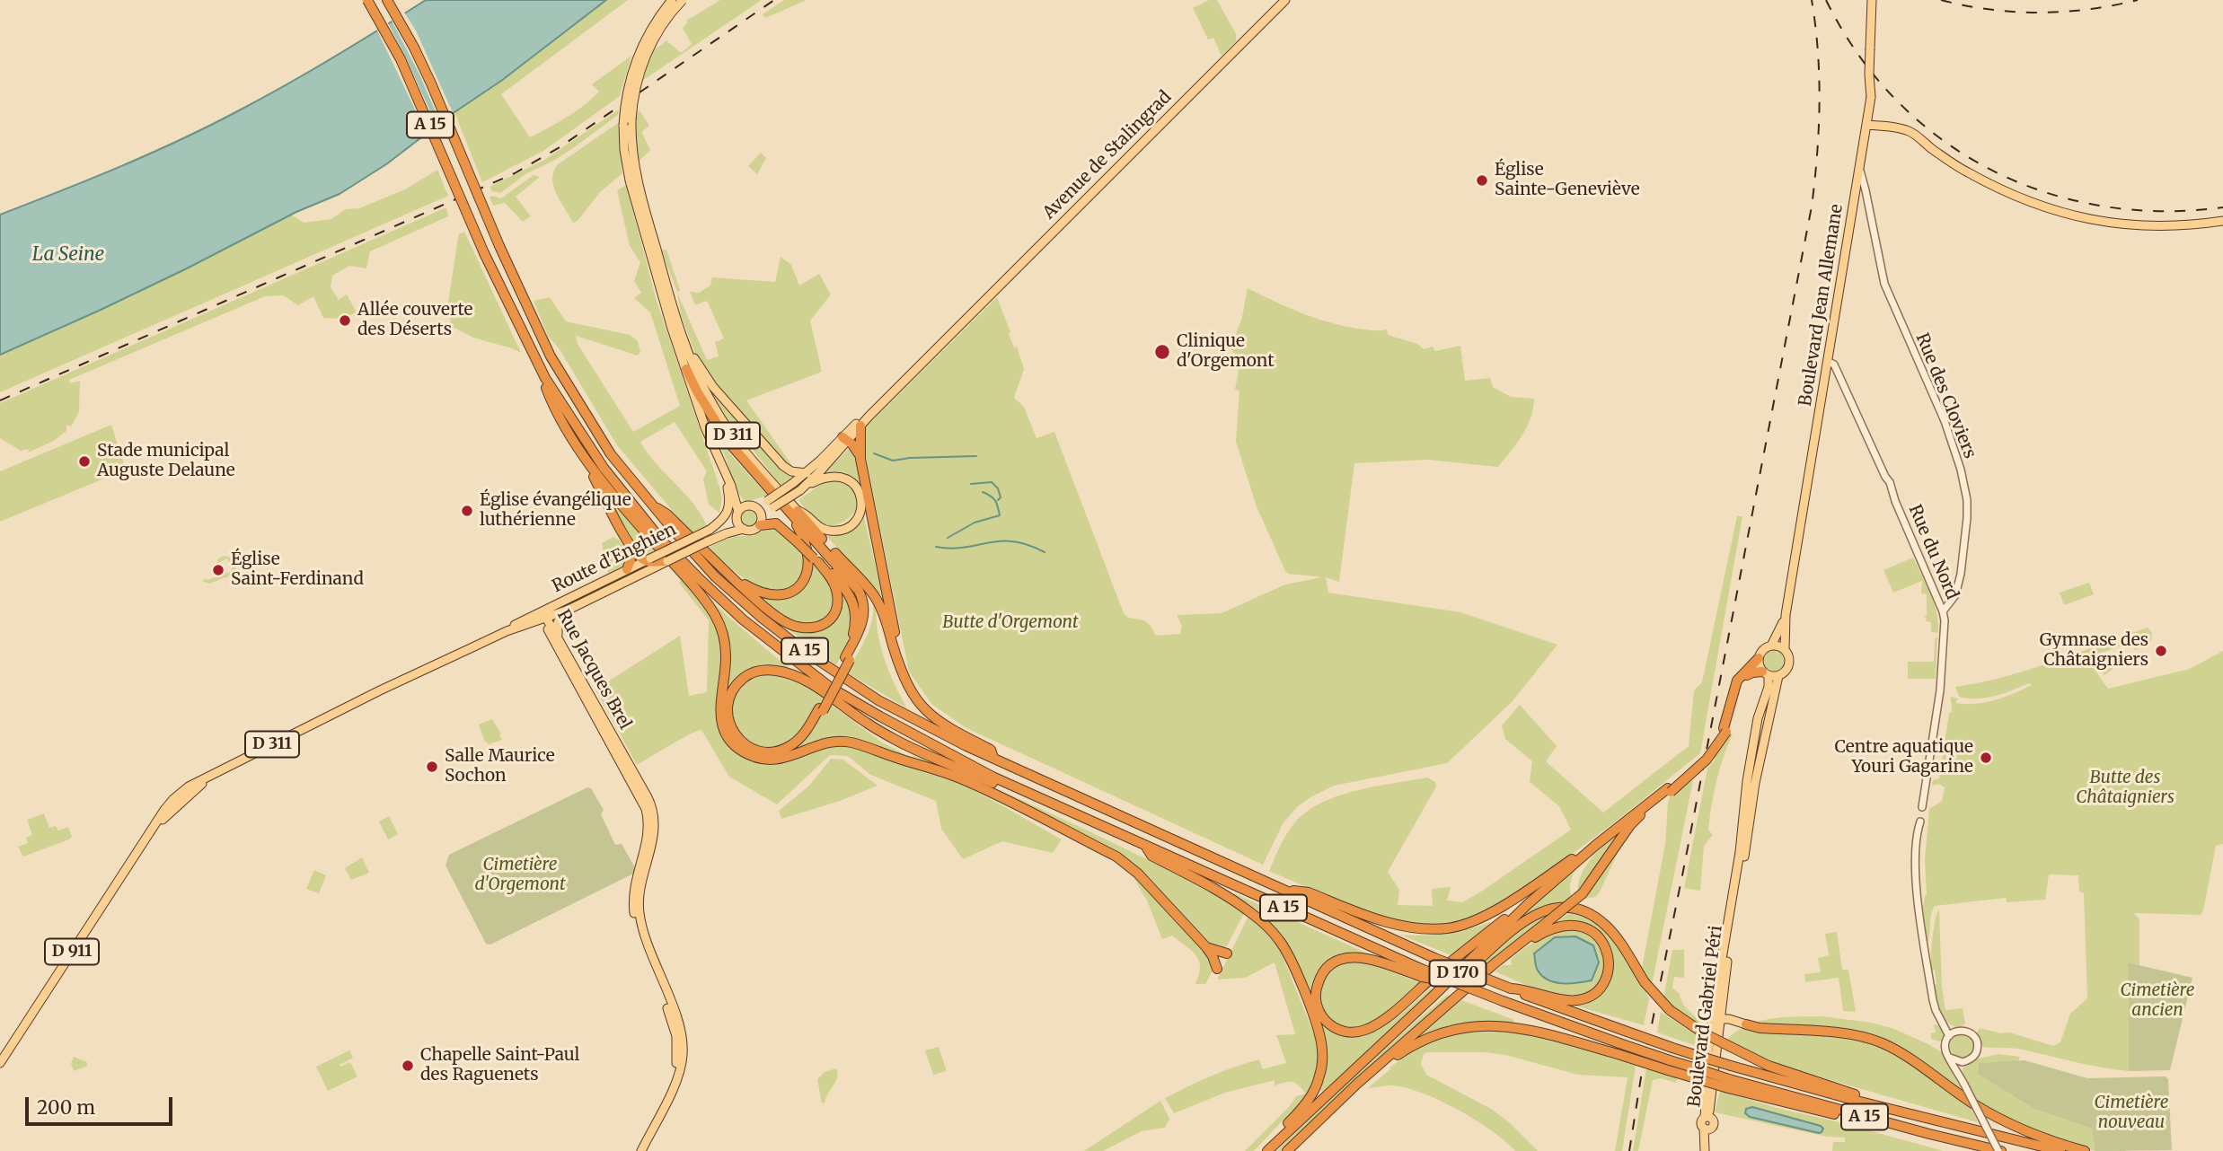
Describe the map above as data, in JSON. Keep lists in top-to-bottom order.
{
  "streets": {
    "highway": ["A 15", "D 170"],
    "main road": [
      "Avenue de Stalingrad",
      "Boulevard Jean Allemane",
      "D 311",
      "Route d'Enghien",
      "Rue Jacques Brel",
      "D 911",
      "Boulevard Gabriel Péri"
    ],
    "street": ["Rue des Cloviers", "Rue du Nord"]
  },
  "crossings": [
    ["Avenue de Stalingrad", "D 311"],
    ["Avenue de Stalingrad", "Route d'Enghien"],
    ["Boulevard Jean Allemane", "Rue des Cloviers"],
    ["Boulevard Jean Allemane", "Rue du Nord"],
    ["Boulevard Jean Allemane", "D 170"],
    ["Rue des Cloviers", "Rue du Nord"],
    ["D 311", "Route d'Enghien"],
    ["Route d'Enghien", "Rue Jacques Brel"],
    ["Route d'Enghien", "D 911"]
  ],
  "water": ["La Seine"],
  "parks": [
    "Butte d'Orgemont",
    "Butte des Châtaigniers",
    "Cimetière d'Orgemont",
    "Cimetière ancien",
    "Cimetière nouveau"
  ],
  "places": [
    "Église Sainte-Geneviève",
    "Allée couverte des Déserts",
    "Clinique d'Orgemont",
    "Stade municipal Auguste Delaune",
    "Église évangélique luthérienne",
    "Église Saint-Ferdinand",
    "Gymnase des Châtaigniers",
    "Centre aquatique Youri Gagarine",
    "Salle Maurice Sochon",
    "Chapelle Saint-Paul des Raguenets"
  ],
  "scale_bar": "200 m"
}
